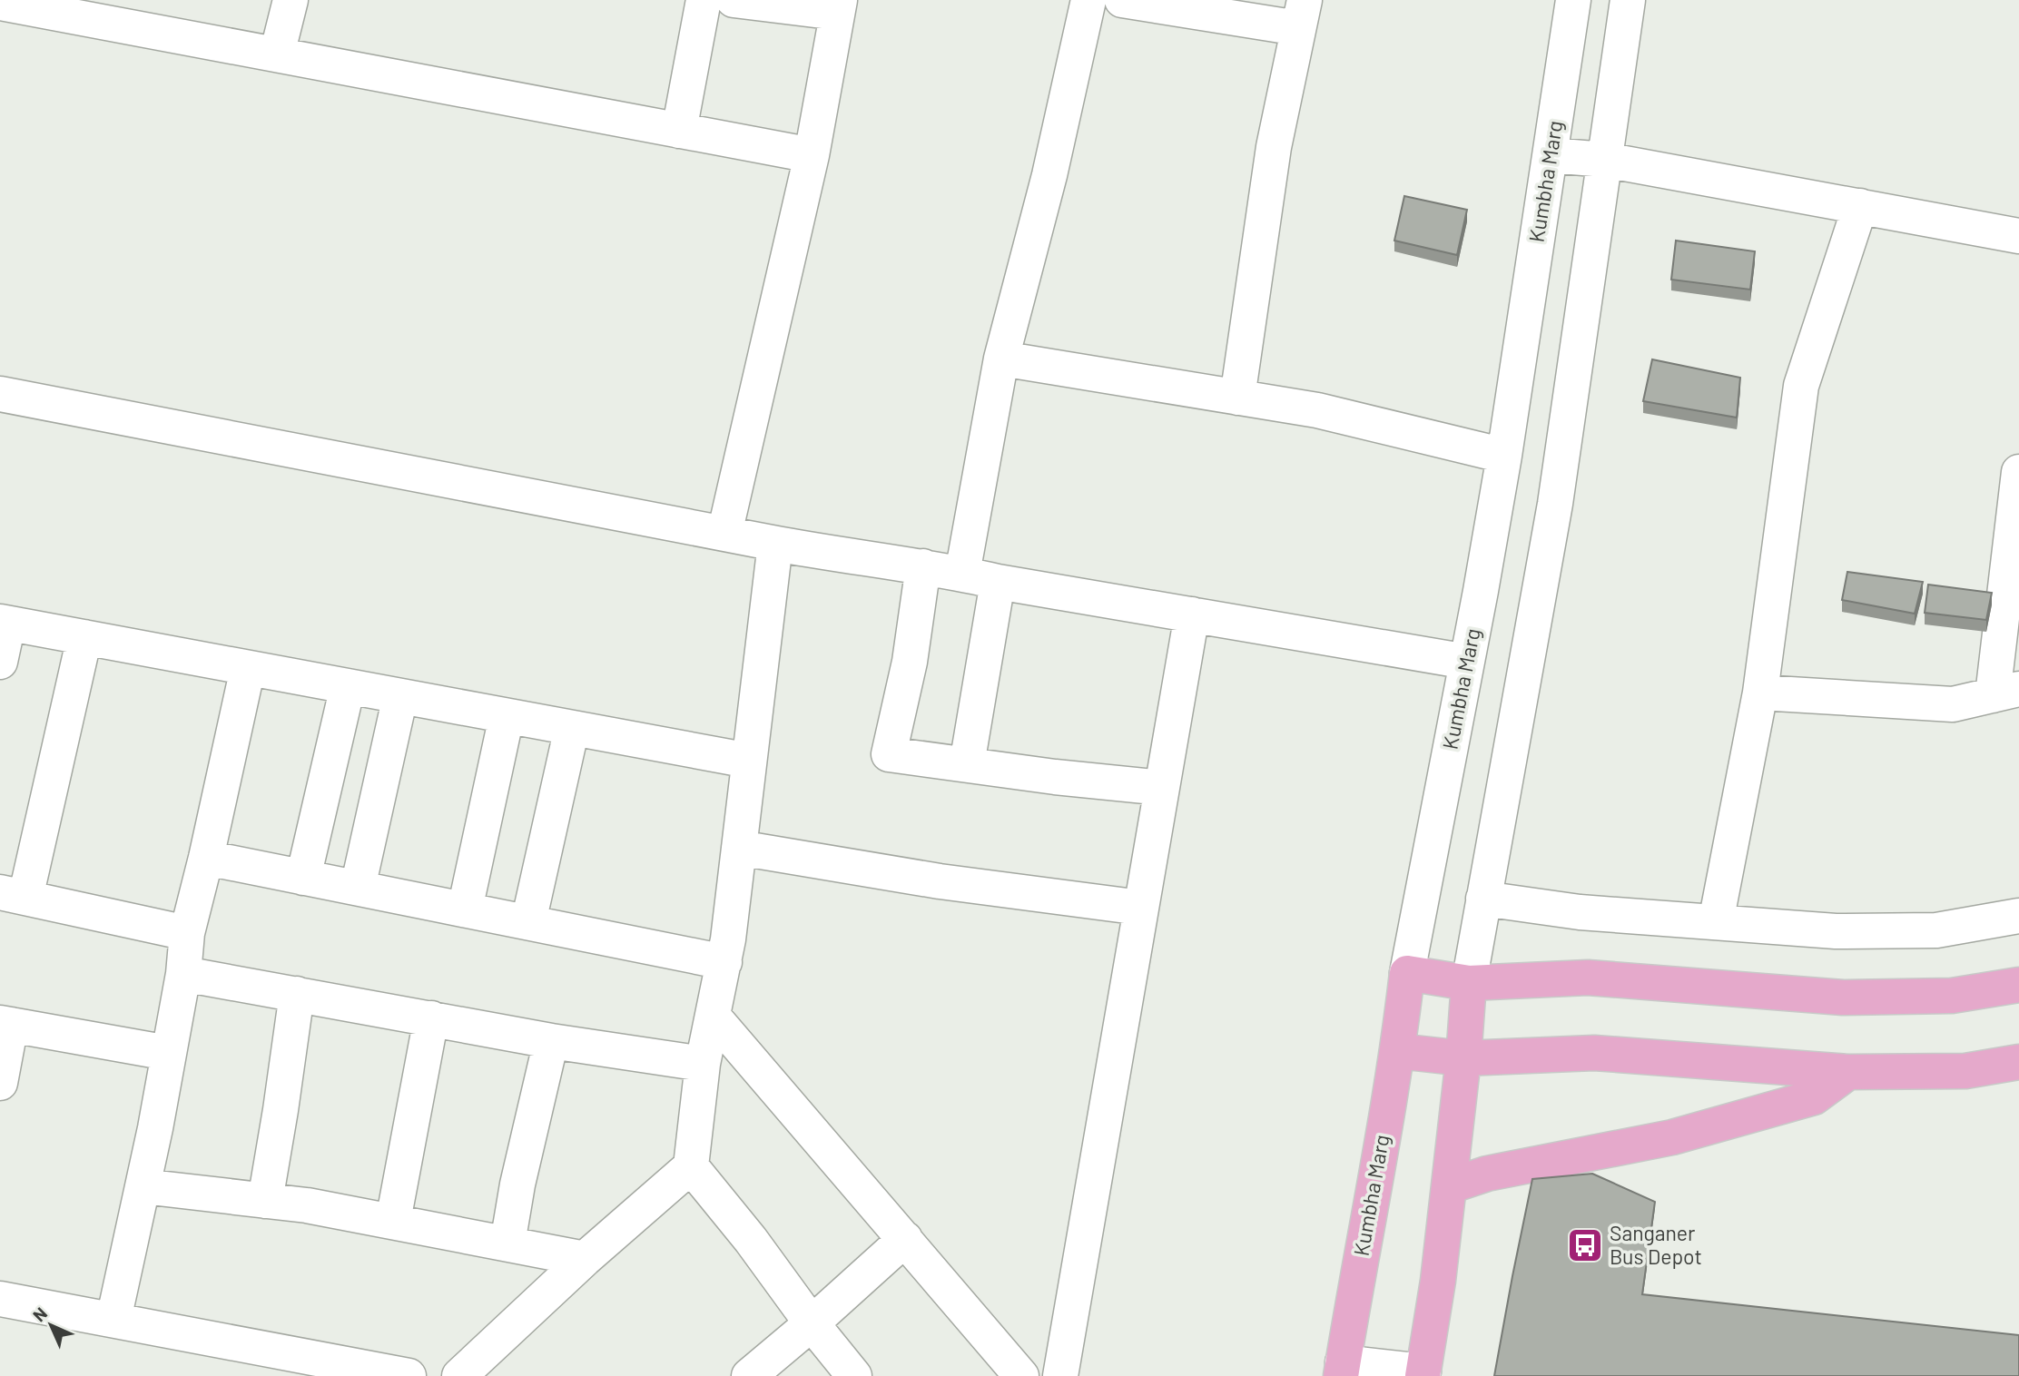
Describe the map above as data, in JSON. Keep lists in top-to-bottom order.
{
  "streets": {
    "main road": ["Kumbha Marg"]
  },
  "places": {
    "bus stop": ["Sanganer Bus Depot"]
  },
  "north": "top left"
}
